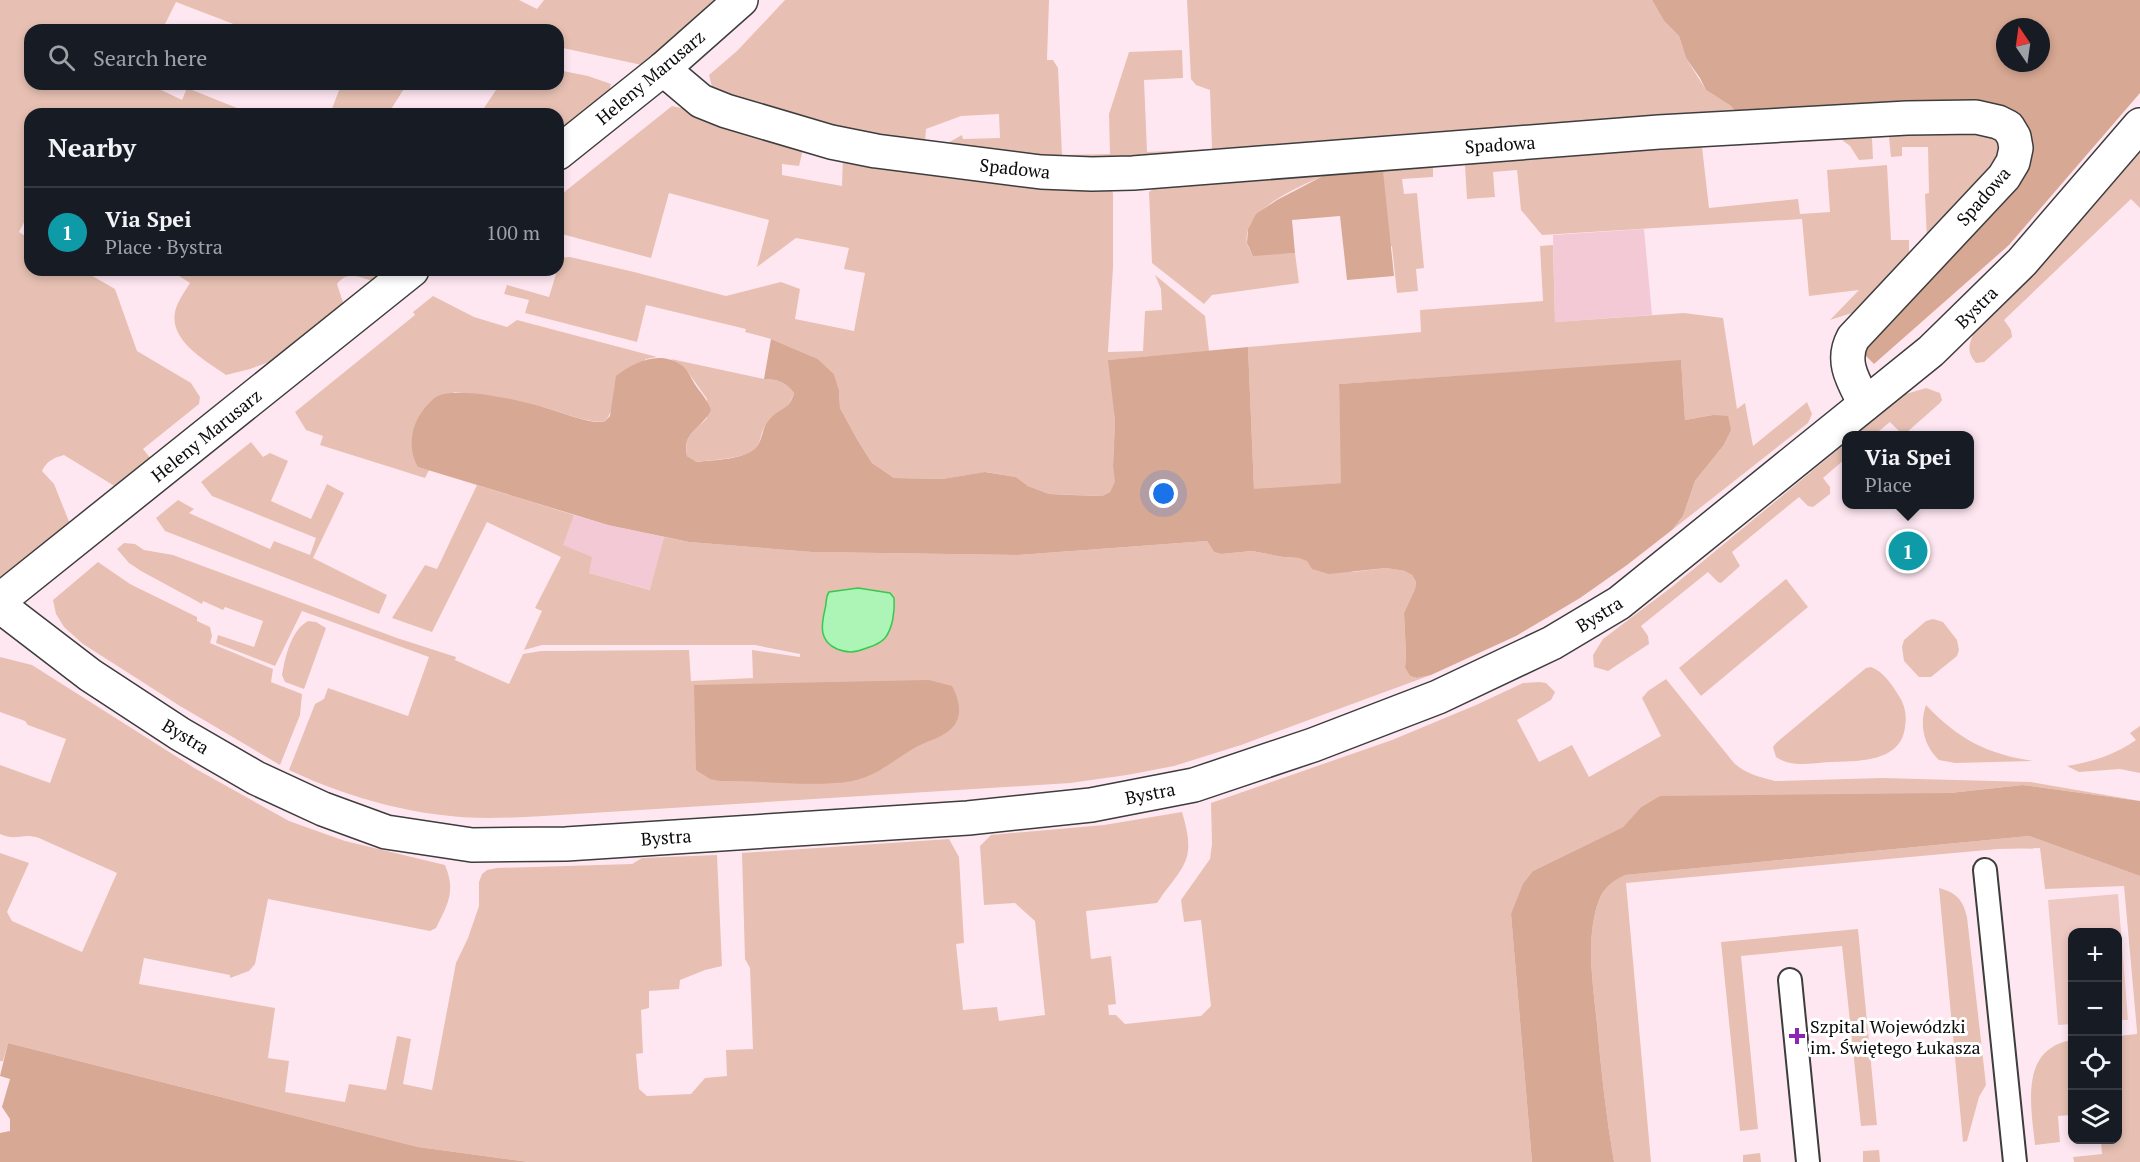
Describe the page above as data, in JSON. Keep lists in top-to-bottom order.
{
  "streets": {
    "street": ["Heleny Marusarz", "Spadowa", "Bystra"]
  },
  "crossings": [
    ["Heleny Marusarz", "Spadowa"],
    ["Spadowa", "Bystra"]
  ],
  "places": {
    "health": ["Szpital Wojewódzki im. Świętego Łukasza"]
  },
  "north": "top",
  "page": {
    "search": "Search here",
    "heading": "Nearby",
    "list": [
      {
        "mark": "1",
        "name": "Via Spei",
        "note": "Place · Bystra",
        "value": "100 m"
      }
    ],
    "popup": ["Via Spei", "Place"],
    "pins": "1",
    "map_buttons": ["+", "−"]
  }
}
